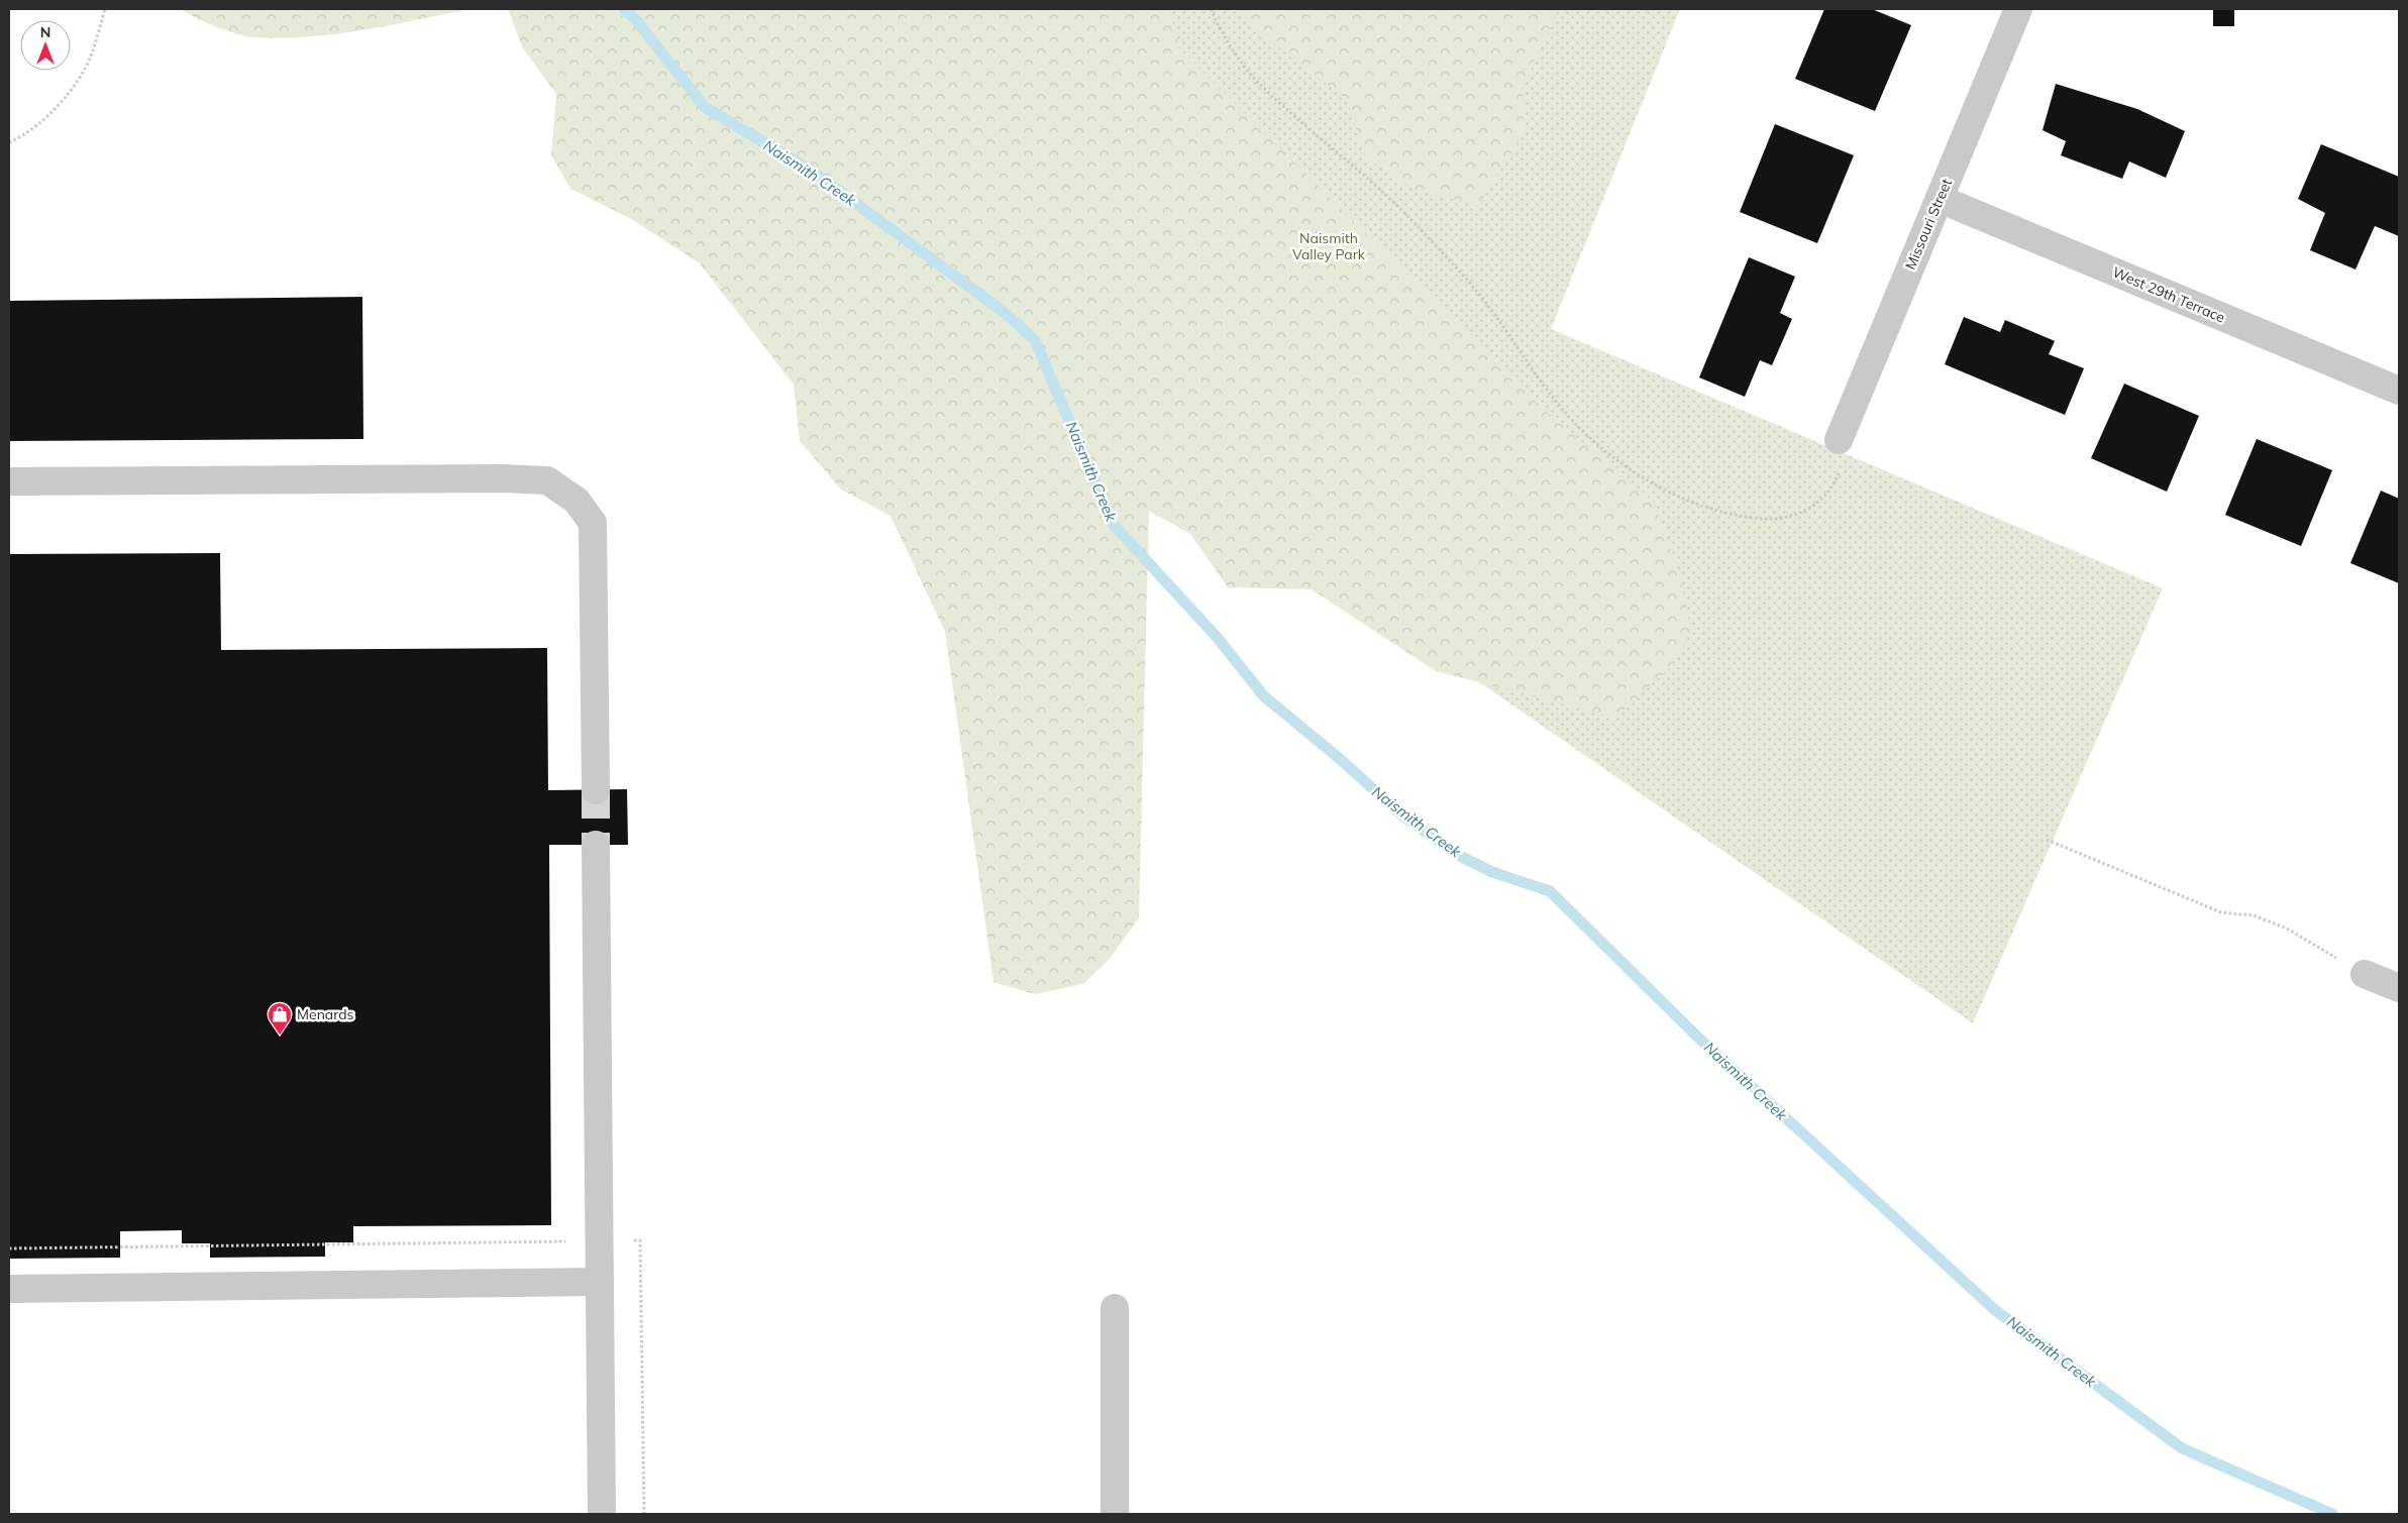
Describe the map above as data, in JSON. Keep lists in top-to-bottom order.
{
  "streets": {
    "street": ["Missouri Street", "West 29th Terrace"]
  },
  "crossings": [
    ["Missouri Street", "West 29th Terrace"]
  ],
  "water": ["Naismith Creek"],
  "parks": ["Naismith Valley Park"],
  "places": {
    "shop": ["Menards"]
  },
  "north": "top"
}
